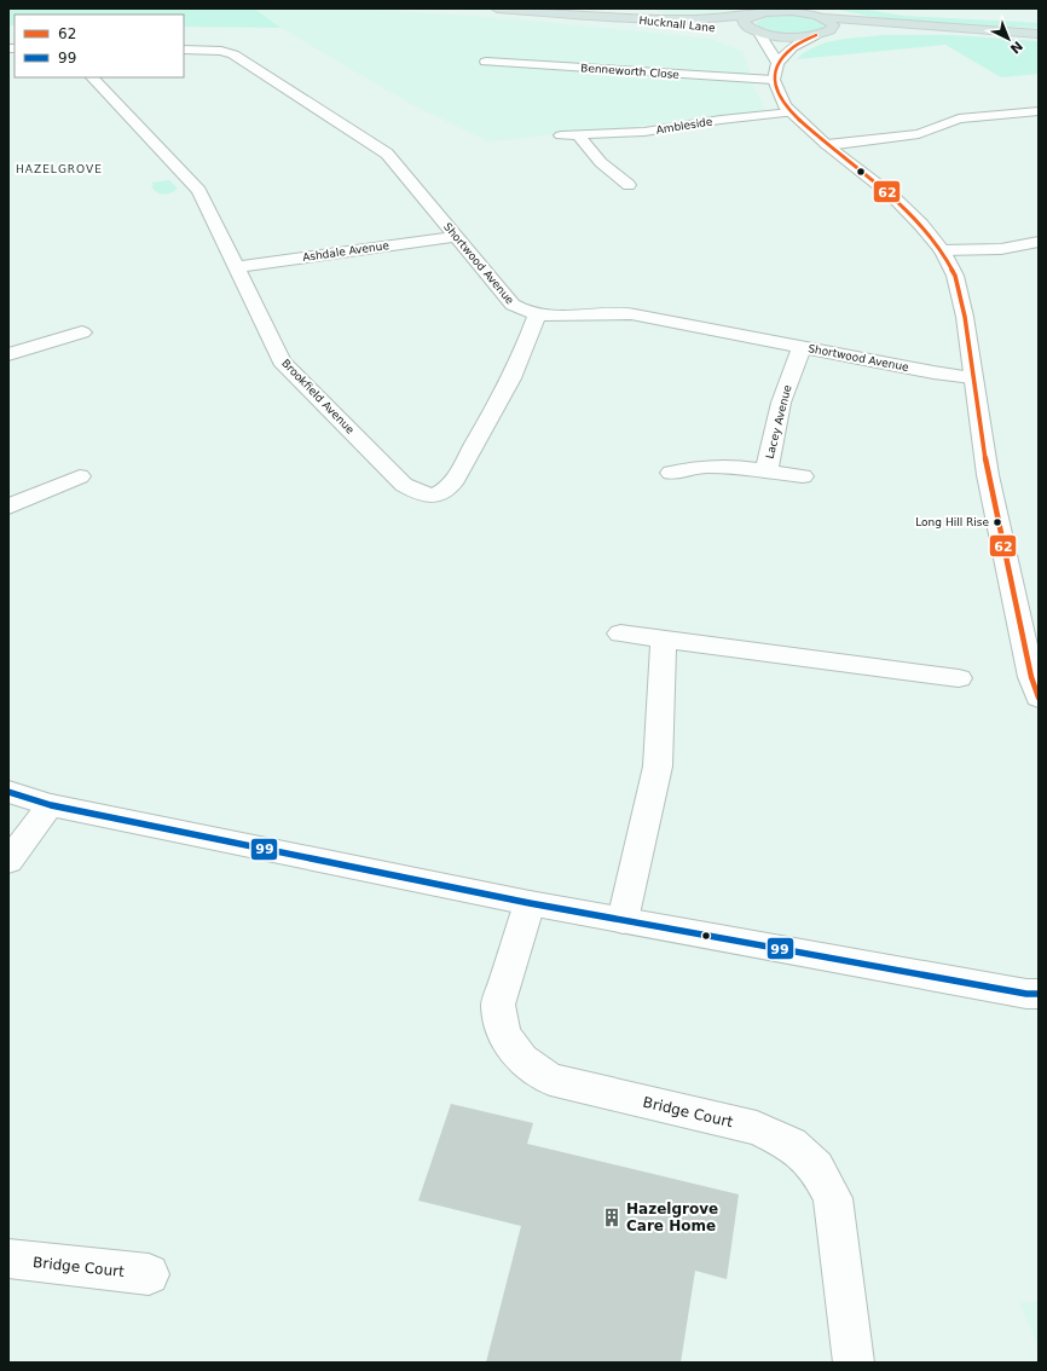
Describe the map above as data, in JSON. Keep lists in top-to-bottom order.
{
  "streets": {
    "main road": ["Hucknall Lane"],
    "street": [
      "Benneworth Close",
      "Ambleside",
      "Ashdale Avenue",
      "Shortwood Avenue",
      "Brookfield Avenue",
      "Lacey Avenue",
      "Bridge Court"
    ]
  },
  "crossings": [
    ["Ashdale Avenue", "Shortwood Avenue"],
    ["Ashdale Avenue", "Brookfield Avenue"],
    ["Shortwood Avenue", "Brookfield Avenue"],
    ["Shortwood Avenue", "Lacey Avenue"]
  ],
  "districts": ["HAZELGROVE"],
  "places": {
    "other": ["Long Hill Rise"],
    "building": ["Hazelgrove Care Home"]
  },
  "lines": ["transit line 62", "transit line 99"],
  "legend": ["62", "99"],
  "north": "bottom right"
}
